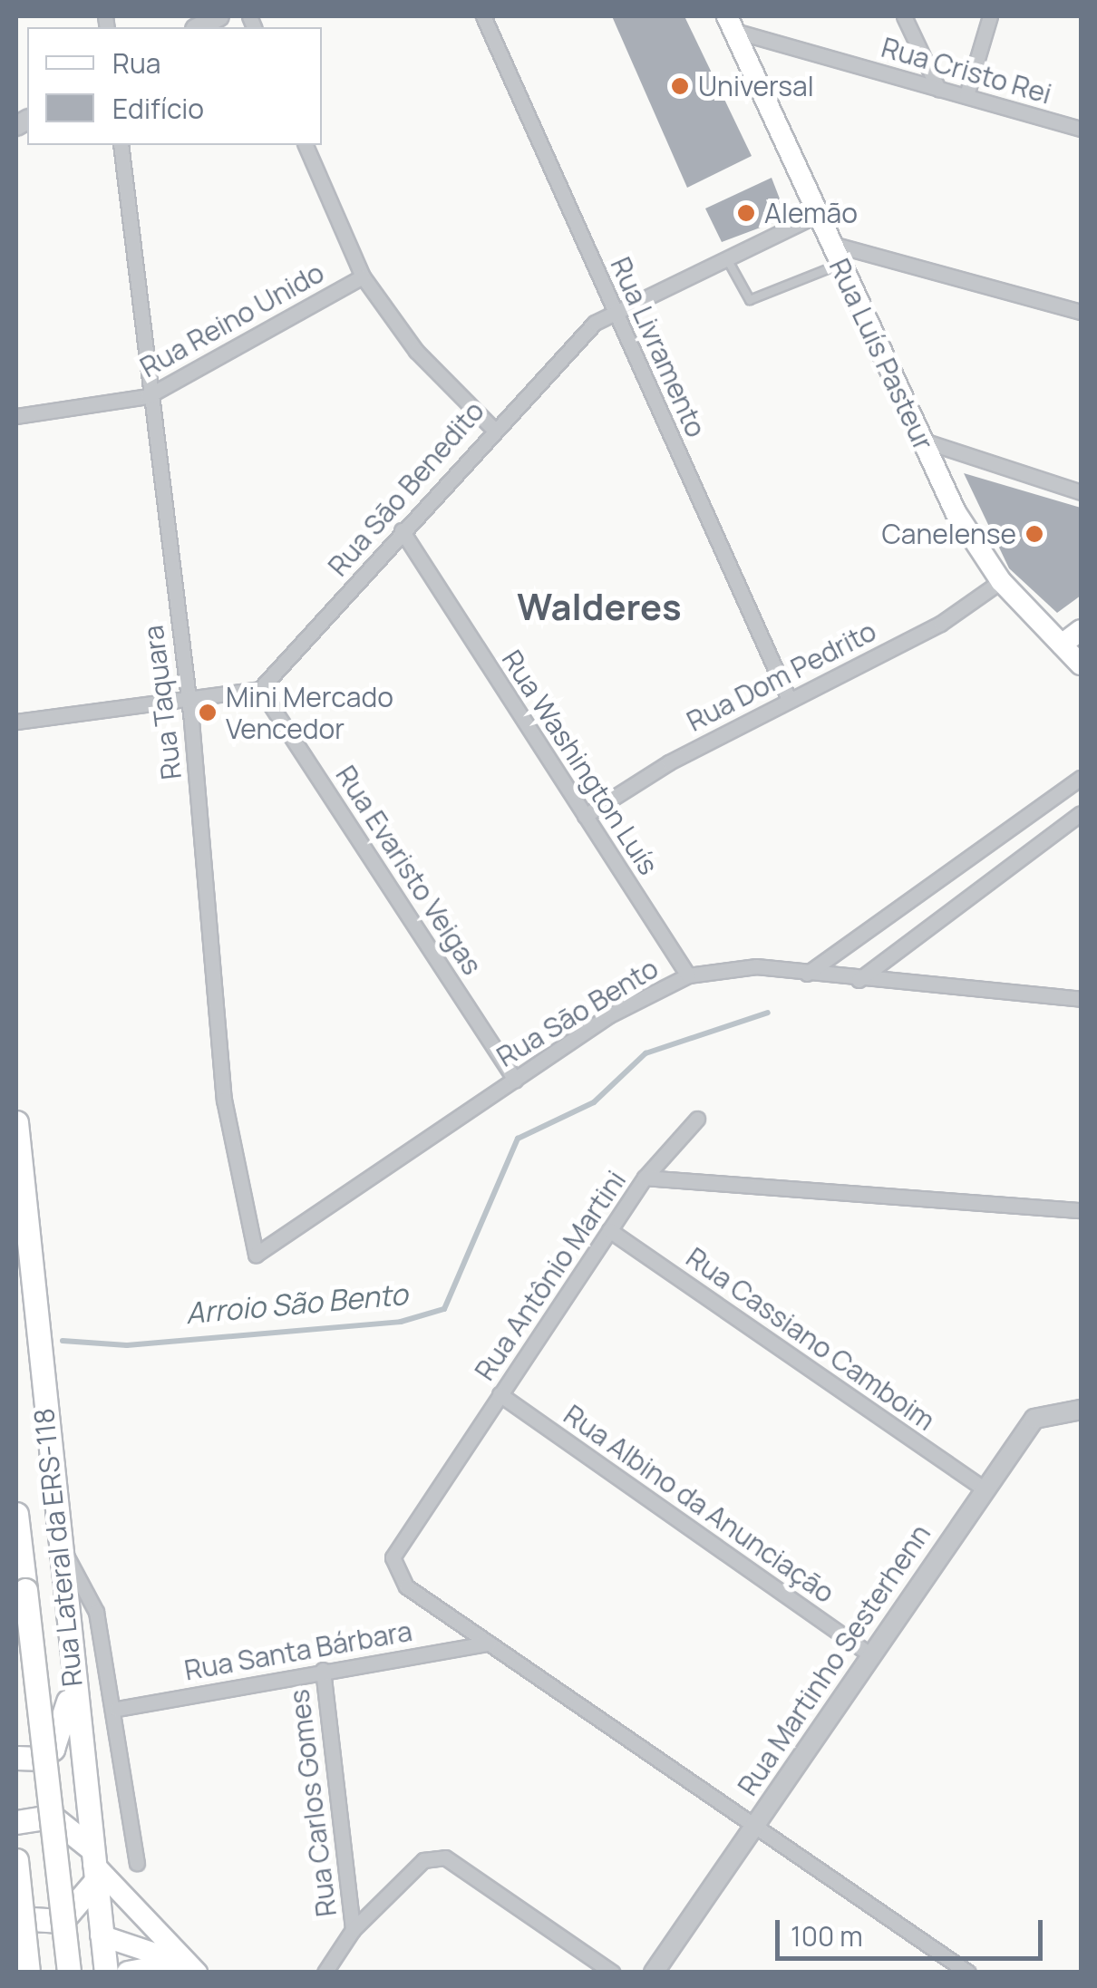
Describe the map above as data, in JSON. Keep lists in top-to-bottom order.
{
  "streets": {
    "main road": ["Rua Luís Pasteur", "Rua Lateral da ERS-118"],
    "street": [
      "Rua Cristo Rei",
      "Rua Reino Unido",
      "Rua Livramento",
      "Rua São Benedito",
      "Rua Dom Pedrito",
      "Rua Taquara",
      "Rua Washington Luís",
      "Rua Evaristo Veigas",
      "Rua São Bento",
      "Rua Antônio Martini",
      "Rua Cassiano Camboim",
      "Rua Albino da Anunciação",
      "Rua Santa Bárbara",
      "Rua Martinho Sesterhenn",
      "Rua Carlos Gomes"
    ]
  },
  "crossings": [
    ["Rua Cristo Rei", "Rua Luís Pasteur"],
    ["Rua Reino Unido", "Rua Taquara"],
    ["Rua Livramento", "Rua São Benedito"],
    ["Rua Livramento", "Rua Dom Pedrito"],
    ["Rua Luís Pasteur", "Rua São Benedito"],
    ["Rua Luís Pasteur", "Rua Dom Pedrito"],
    ["Rua São Benedito", "Rua Washington Luís"],
    ["Rua São Benedito", "Rua Evaristo Veigas"],
    ["Rua Dom Pedrito", "Rua Washington Luís"],
    ["Rua Taquara", "Rua São Bento"],
    ["Rua Washington Luís", "Rua São Bento"],
    ["Rua Evaristo Veigas", "Rua São Bento"],
    ["Rua Antônio Martini", "Rua Cassiano Camboim"],
    ["Rua Antônio Martini", "Rua Albino da Anunciação"],
    ["Rua Antônio Martini", "Rua Santa Bárbara"],
    ["Rua Cassiano Camboim", "Rua Martinho Sesterhenn"],
    ["Rua Albino da Anunciação", "Rua Martinho Sesterhenn"],
    ["Rua Santa Bárbara", "Rua Martinho Sesterhenn"],
    ["Rua Santa Bárbara", "Rua Carlos Gomes"]
  ],
  "districts": ["Walderes"],
  "water": ["Arroio São Bento"],
  "places": [
    "Universal",
    "Alemão",
    "Canelense",
    "Mini Mercado Vencedor"
  ],
  "legend": ["Rua", "Edifício"],
  "scale_bar": "100 m"
}
